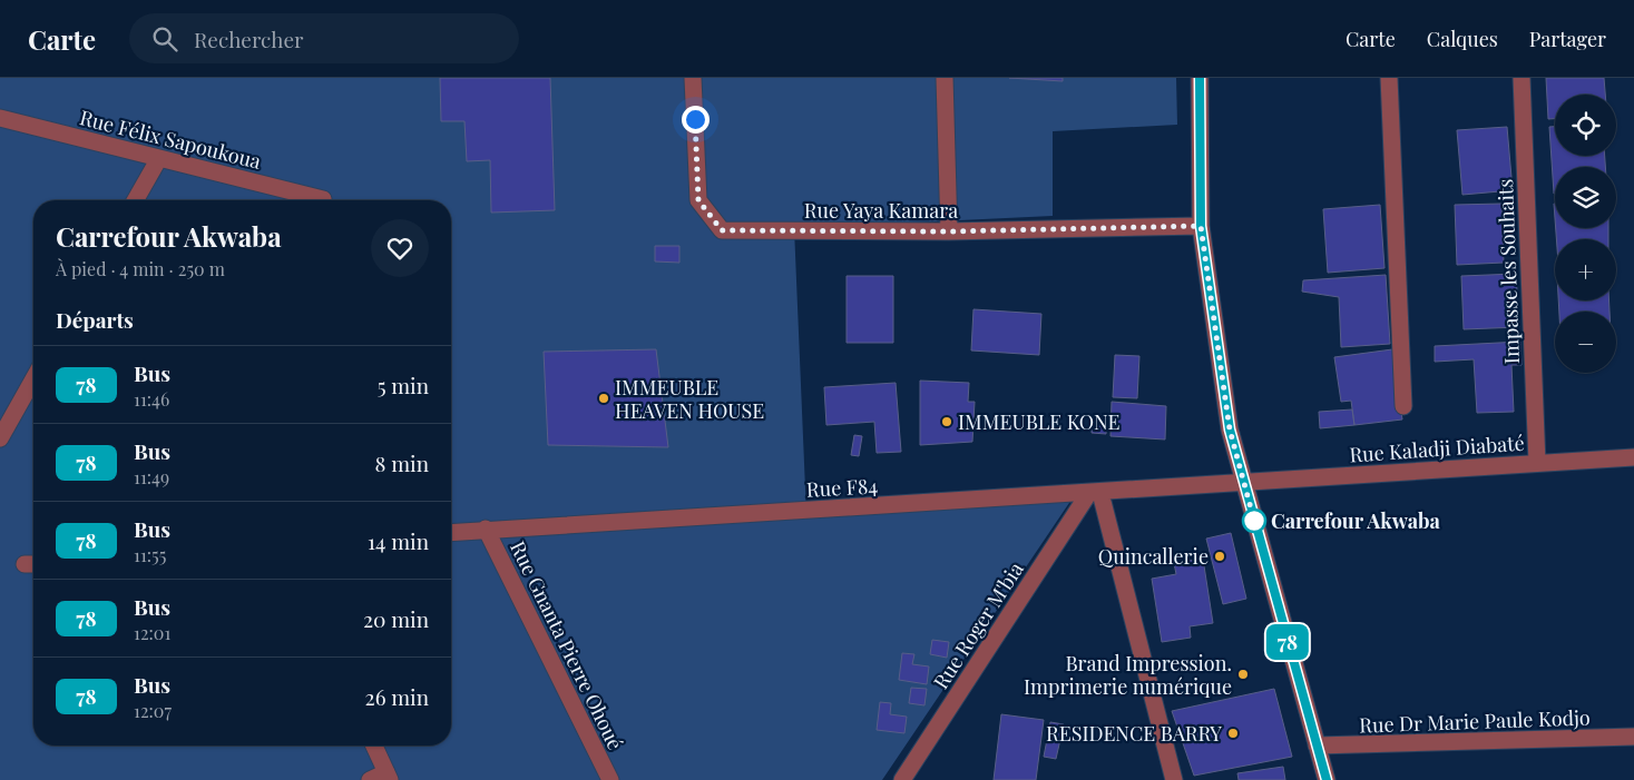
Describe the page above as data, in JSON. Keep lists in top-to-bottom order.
{
  "streets": {
    "street": [
      "Rue Félix Sapoukoua",
      "Rue Yaya Kamara",
      "Impasse les Souhaits",
      "Rue Kaladji Diabaté",
      "Rue F84",
      "Rue Roger M'bia",
      "Rue Gnanta Pierre Ohoué",
      "Rue Dr Marie Paule Kodjo"
    ]
  },
  "crossings": [
    ["Impasse les Souhaits", "Rue Kaladji Diabaté"],
    ["Rue Kaladji Diabaté", "Rue F84"],
    ["Rue F84", "Rue Roger M'bia"],
    ["Rue F84", "Rue Gnanta Pierre Ohoué"]
  ],
  "places": [
    "IMMEUBLE HEAVEN HOUSE",
    "IMMEUBLE KONE",
    "Carrefour Akwaba",
    "Quincallerie",
    "Brand Impression. Imprimerie numérique",
    "RESIDENCE BARRY"
  ],
  "lines": ["bus line 78"],
  "page": {
    "header": "Carte",
    "search": "Rechercher",
    "nav": ["Carte", "Calques", "Partager"],
    "on_map": "78",
    "map_buttons": ["+", "−"],
    "heading": [
      ["Carrefour Akwaba", "À pied · 4 min · 250 m"],
      "Départs"
    ],
    "list": [
      {
        "mark": "78",
        "name": "Bus",
        "note": "11:46",
        "value": "5 min"
      },
      {
        "mark": "78",
        "name": "Bus",
        "note": "11:49",
        "value": "8 min"
      },
      {
        "mark": "78",
        "name": "Bus",
        "note": "11:55",
        "value": "14 min"
      },
      {
        "mark": "78",
        "name": "Bus",
        "note": "12:01",
        "value": "20 min"
      },
      {
        "mark": "78",
        "name": "Bus",
        "note": "12:07",
        "value": "26 min"
      }
    ]
  }
}
